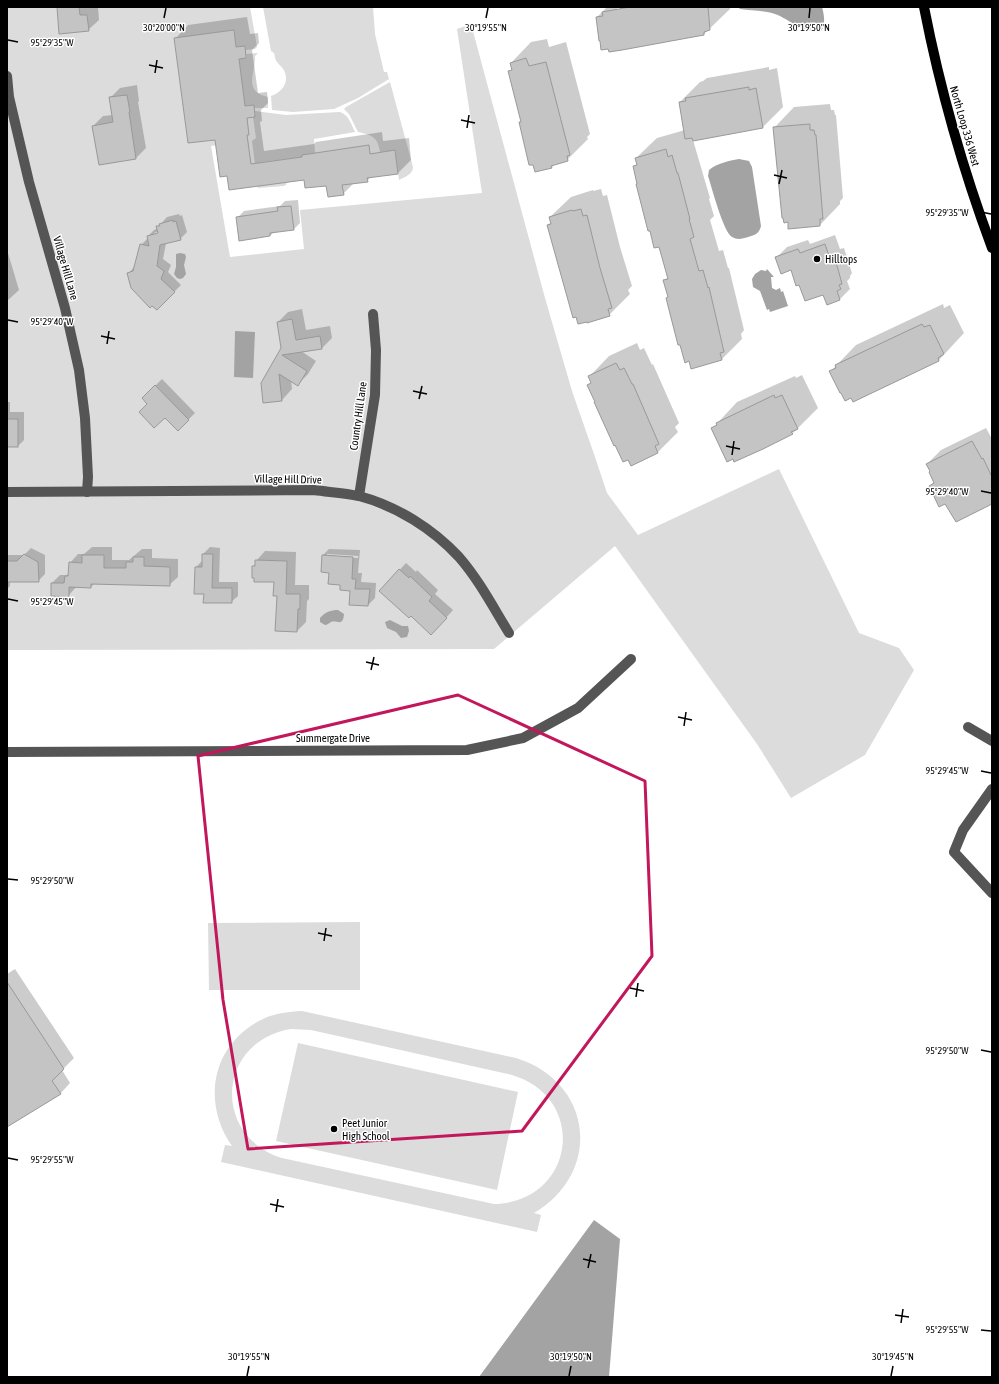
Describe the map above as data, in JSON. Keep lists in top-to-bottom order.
{
  "streets": {
    "main road": ["North Loop 336 West"],
    "street": [
      "Village Hill Lane",
      "Country Hill Lane",
      "Village Hill Drive",
      "Summergate Drive"
    ]
  },
  "crossings": [
    ["Village Hill Lane", "Village Hill Drive"],
    ["Country Hill Lane", "Village Hill Drive"]
  ],
  "places": ["Hilltops", "Peet Junior High School"],
  "coordinates": [
    "30°20'00\"N",
    "30°19'55\"N",
    "30°19'50\"N",
    "95°29'35\"W",
    "95°29'40\"W",
    "95°29'45\"W",
    "95°29'50\"W",
    "95°29'55\"W",
    "30°19'45\"N"
  ]
}
